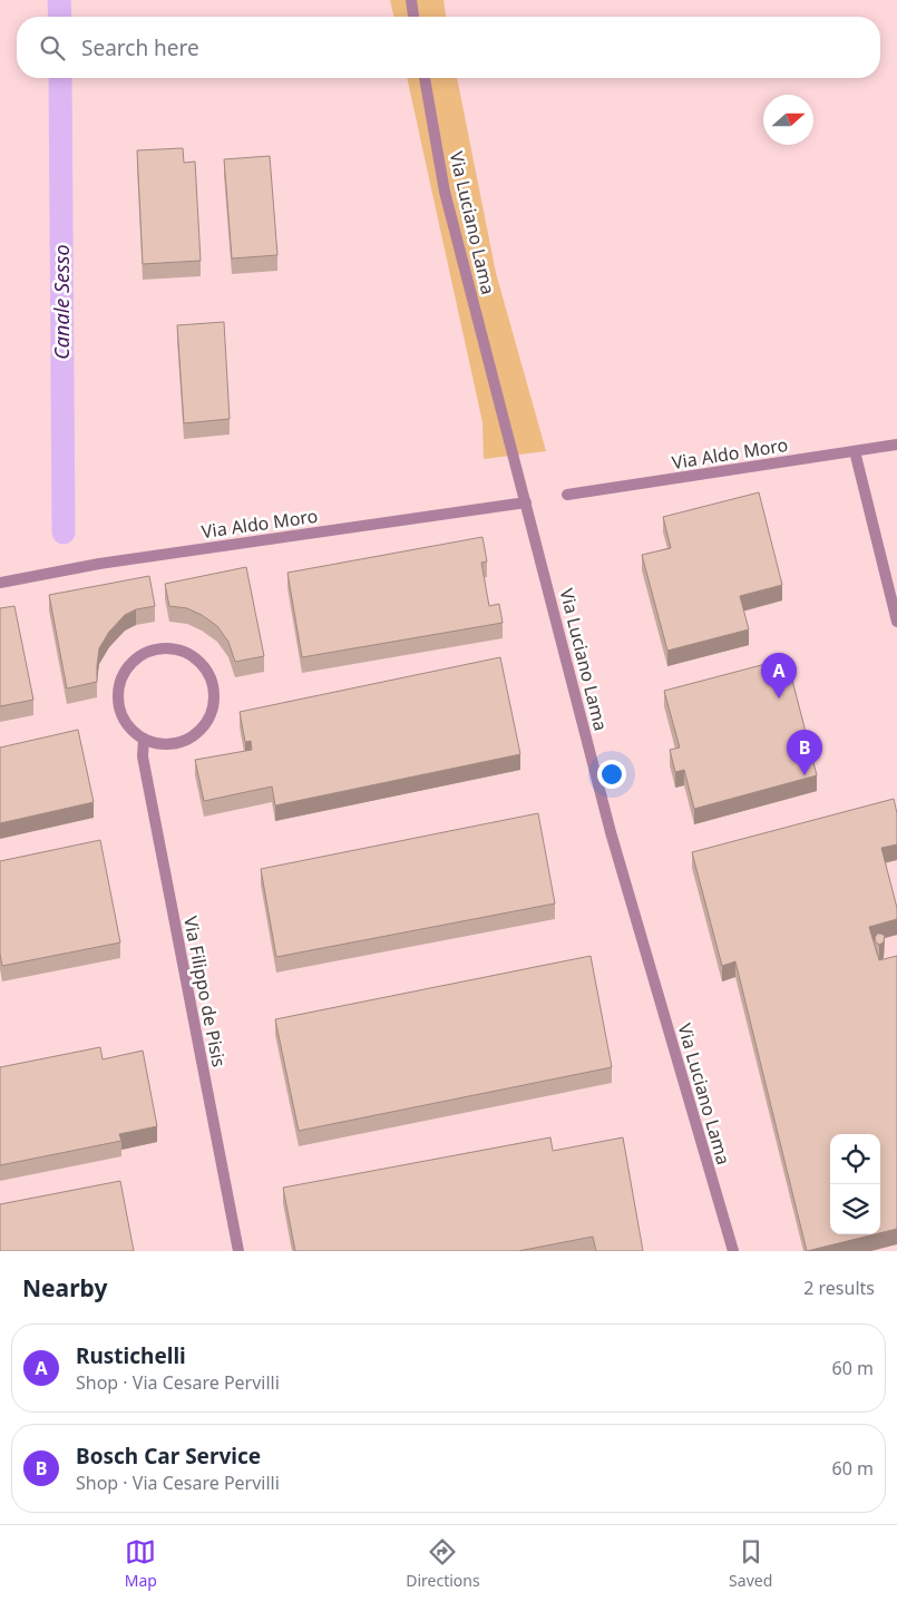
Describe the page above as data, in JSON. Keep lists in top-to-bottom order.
{
  "streets": {
    "street": ["Via Luciano Lama", "Via Aldo Moro", "Via Filippo de Pisis"]
  },
  "crossings": [
    ["Via Luciano Lama", "Via Aldo Moro"]
  ],
  "water": ["Canale Sesso"],
  "north": "right",
  "page": {
    "search": "Search here",
    "pins": ["A", "B"],
    "heading": ["Nearby", "2 results"],
    "list": [
      {
        "mark": "A",
        "name": "Rustichelli",
        "note": "Shop · Via Cesare Pervilli",
        "value": "60 m"
      },
      {
        "mark": "B",
        "name": "Bosch Car Service",
        "note": "Shop · Via Cesare Pervilli",
        "value": "60 m"
      }
    ],
    "nav": ["Map", "Directions", "Saved"]
  }
}
